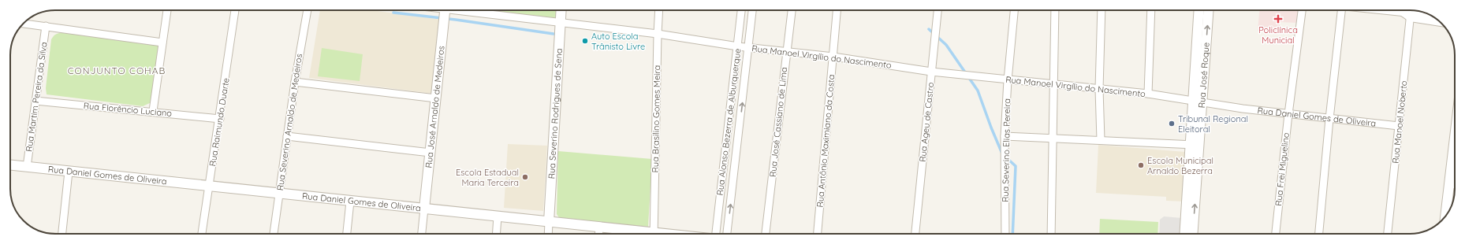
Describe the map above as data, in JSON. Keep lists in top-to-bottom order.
{
  "streets": {
    "street": [
      "Rua Manoel Virgílio do Nascimento",
      "Rua José Roque",
      "Rua Martim Pereira da Silva",
      "Rua José Arnaldo de Medeiros",
      "Rua Florêncio Luciano",
      "Rua Severino Rodrigues de Sena",
      "Rua Daniel Gomes de Oliveira",
      "Rua Brasilino Gomes Meira",
      "Rua Raimundo Duarte",
      "Rua Severino Arnaldo de Medeiros",
      "Rua Alonso Bezerra de Alburquerque",
      "Rua José Cassiano de Lima",
      "Rua Ageu de Castro",
      "Rua Manoel Noberto",
      "Rua Antônio Maximiano da Costa",
      "Rua Severino Elias Pereira",
      "Rua Frei Miguelino"
    ]
  },
  "crossings": [
    ["Rua Manoel Virgílio do Nascimento", "Rua José Roque"],
    ["Rua Manoel Virgílio do Nascimento", "Rua Severino Rodrigues de Sena"],
    ["Rua Manoel Virgílio do Nascimento", "Rua Daniel Gomes de Oliveira"],
    ["Rua Manoel Virgílio do Nascimento", "Rua Brasilino Gomes Meira"],
    ["Rua Manoel Virgílio do Nascimento", "Rua Alonso Bezerra de Alburquerque"],
    ["Rua Manoel Virgílio do Nascimento", "Rua José Cassiano de Lima"],
    ["Rua Manoel Virgílio do Nascimento", "Rua Ageu de Castro"],
    ["Rua Manoel Virgílio do Nascimento", "Rua Antônio Maximiano da Costa"],
    ["Rua Manoel Virgílio do Nascimento", "Rua Severino Elias Pereira"],
    ["Rua José Roque", "Rua Daniel Gomes de Oliveira"],
    ["Rua Martim Pereira da Silva", "Rua Florêncio Luciano"],
    ["Rua Martim Pereira da Silva", "Rua Daniel Gomes de Oliveira"],
    ["Rua José Arnaldo de Medeiros", "Rua Daniel Gomes de Oliveira"],
    ["Rua Florêncio Luciano", "Rua Raimundo Duarte"],
    ["Rua Severino Rodrigues de Sena", "Rua Daniel Gomes de Oliveira"],
    ["Rua Daniel Gomes de Oliveira", "Rua Raimundo Duarte"],
    ["Rua Daniel Gomes de Oliveira", "Rua Severino Arnaldo de Medeiros"],
    ["Rua Daniel Gomes de Oliveira", "Rua Manoel Noberto"],
    ["Rua Daniel Gomes de Oliveira", "Rua Frei Miguelino"]
  ],
  "districts": ["CONJUNTO COHAB"],
  "places": {
    "health": ["Policlínica Municial"],
    "other": [
      "Auto Escola Trânisto Livre",
      "Tribunal Regional Eleitoral",
      "Escola Municipal Arnaldo Bezerra",
      "Escola Estadual Maria Terceira"
    ]
  }
}
